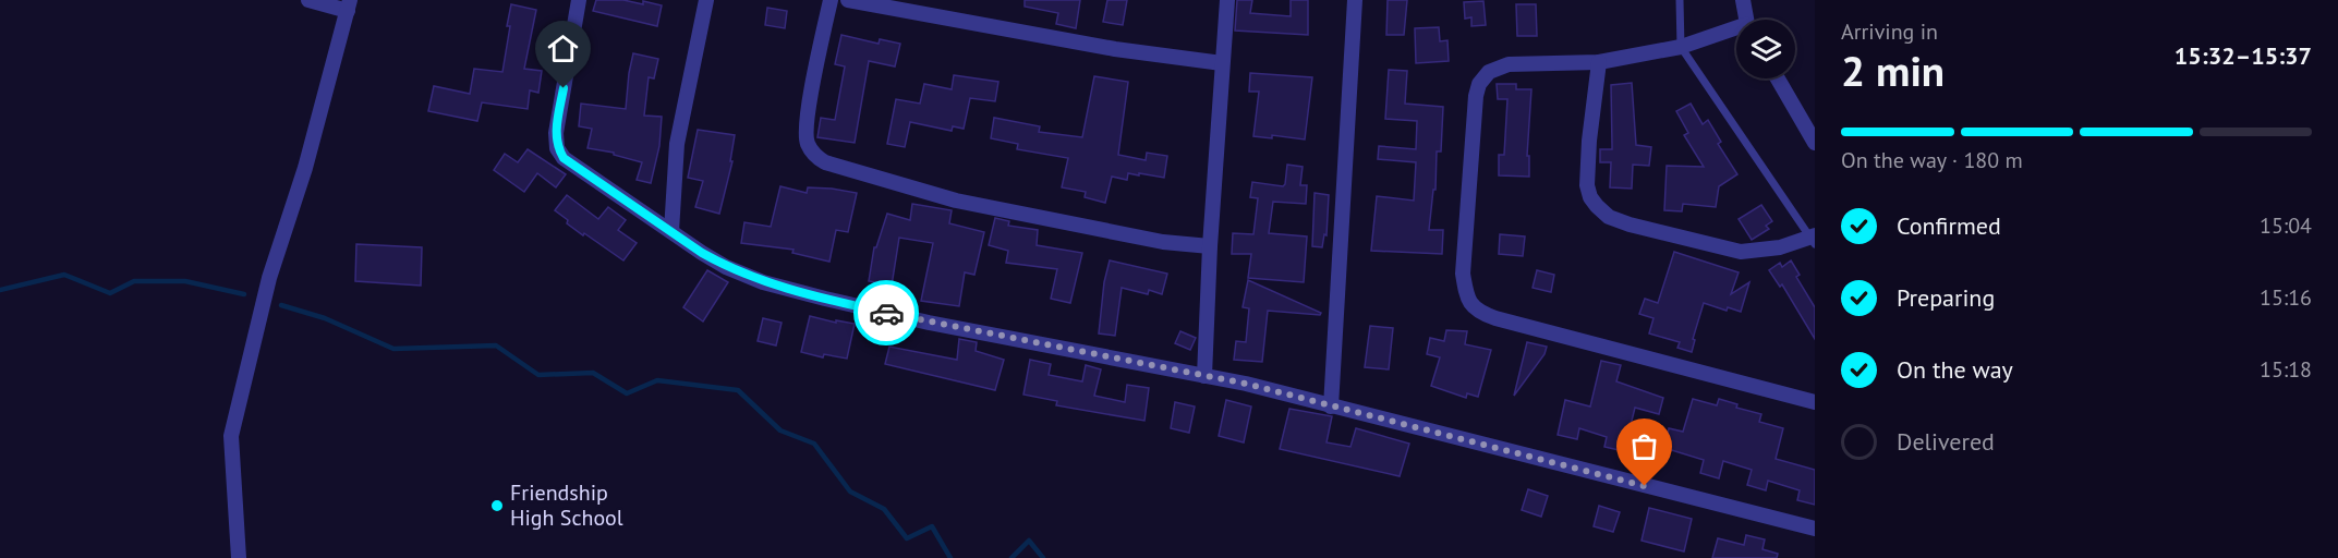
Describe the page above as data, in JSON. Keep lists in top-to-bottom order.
{
  "places": ["Friendship High School"],
  "page": {
    "heading": ["2 min", "Arriving in", "15:32–15:37"],
    "bar": "On the way · 180 m",
    "list": [
      ["Confirmed", "15:04"],
      ["Preparing", "15:16"],
      ["On the way", "15:18"],
      "Delivered"
    ]
  }
}
